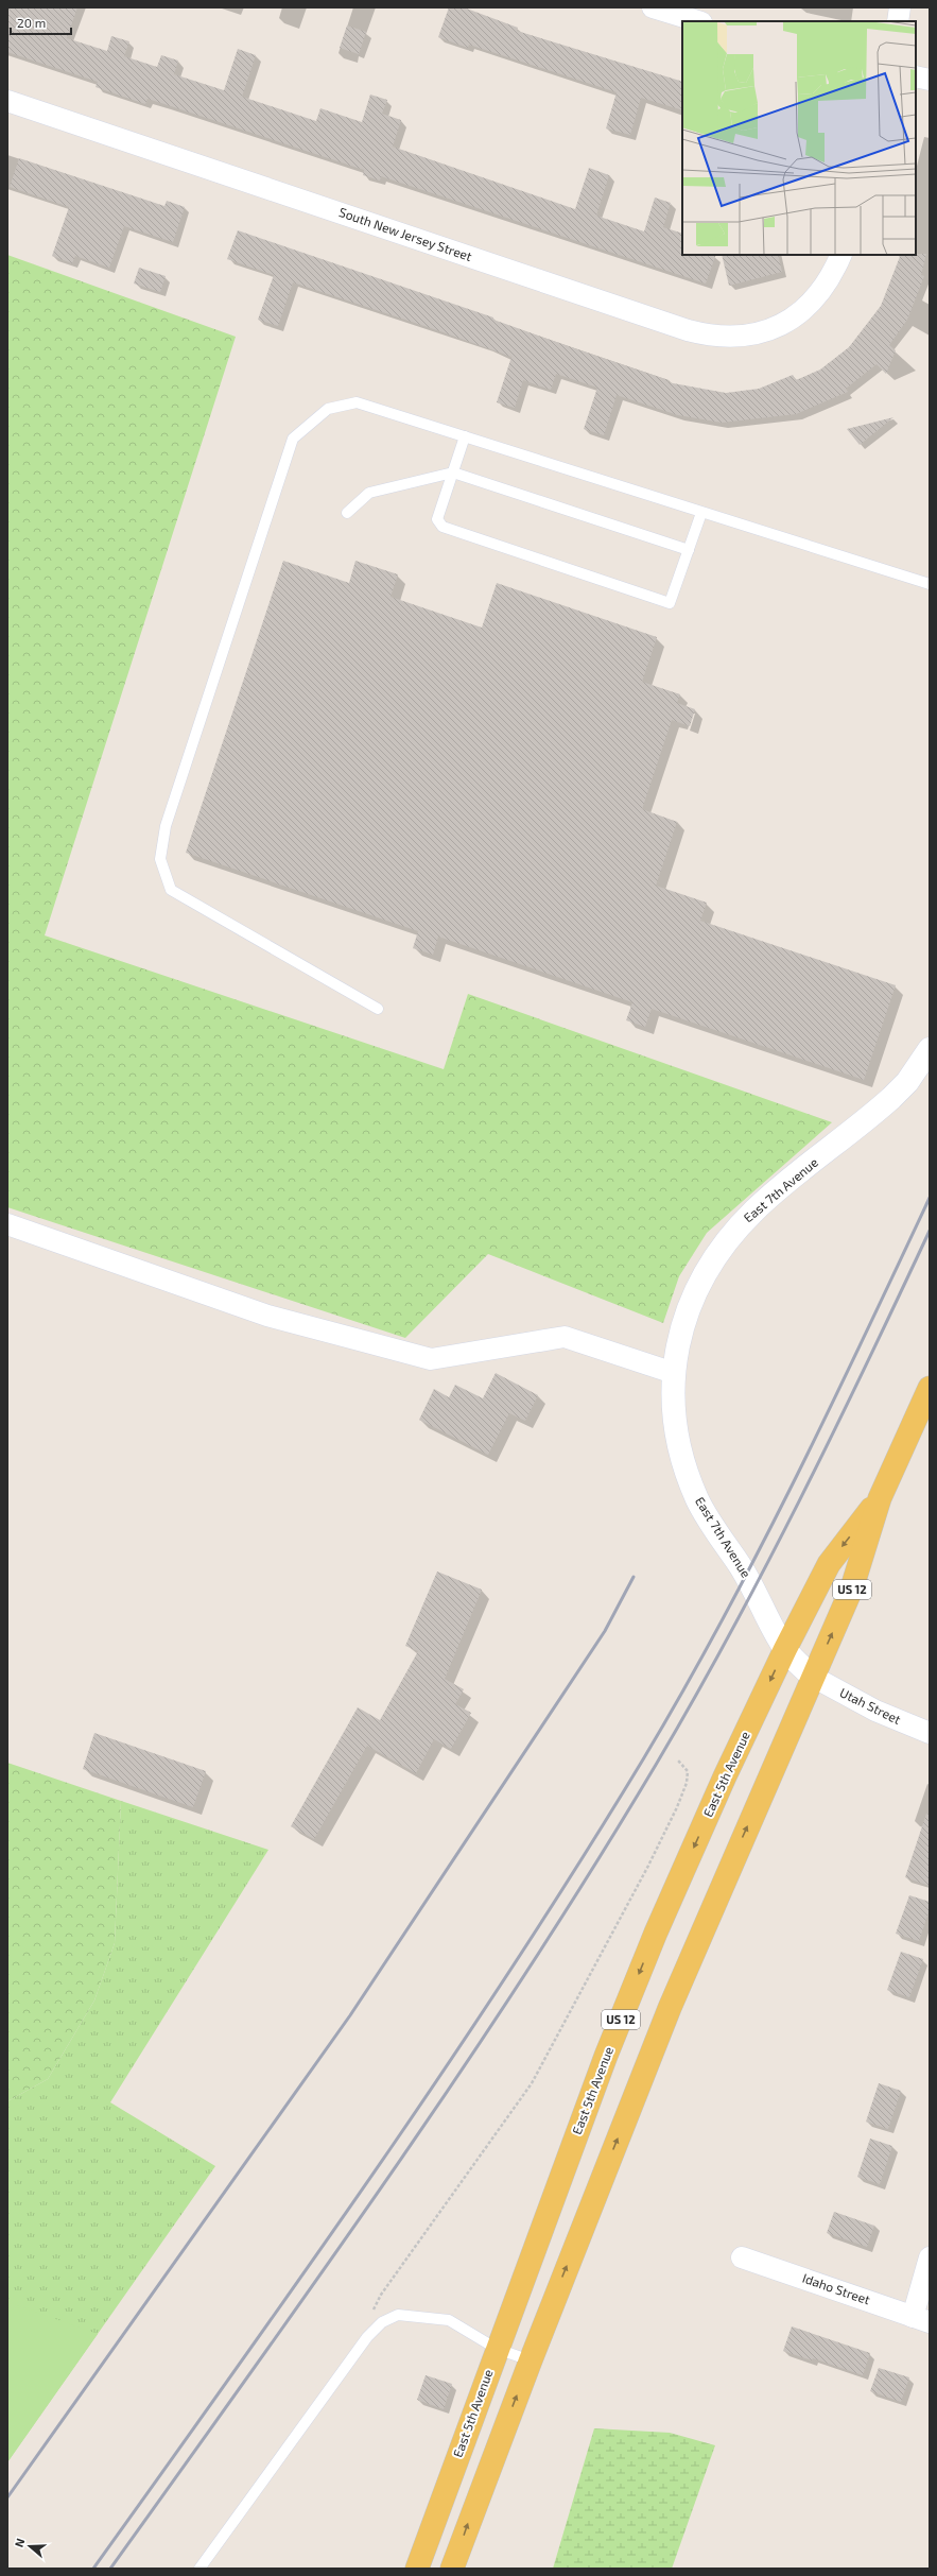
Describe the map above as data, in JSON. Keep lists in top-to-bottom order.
{
  "streets": {
    "main road": ["US 12", "East 5th Avenue"],
    "street": [
      "South New Jersey Street",
      "East 7th Avenue",
      "Utah Street",
      "Idaho Street"
    ]
  },
  "crossings": [
    ["East 7th Avenue", "Utah Street"],
    ["East 7th Avenue", "East 5th Avenue"],
    ["Utah Street", "East 5th Avenue"]
  ],
  "scale_bar": "20 m",
  "north": "left"
}
